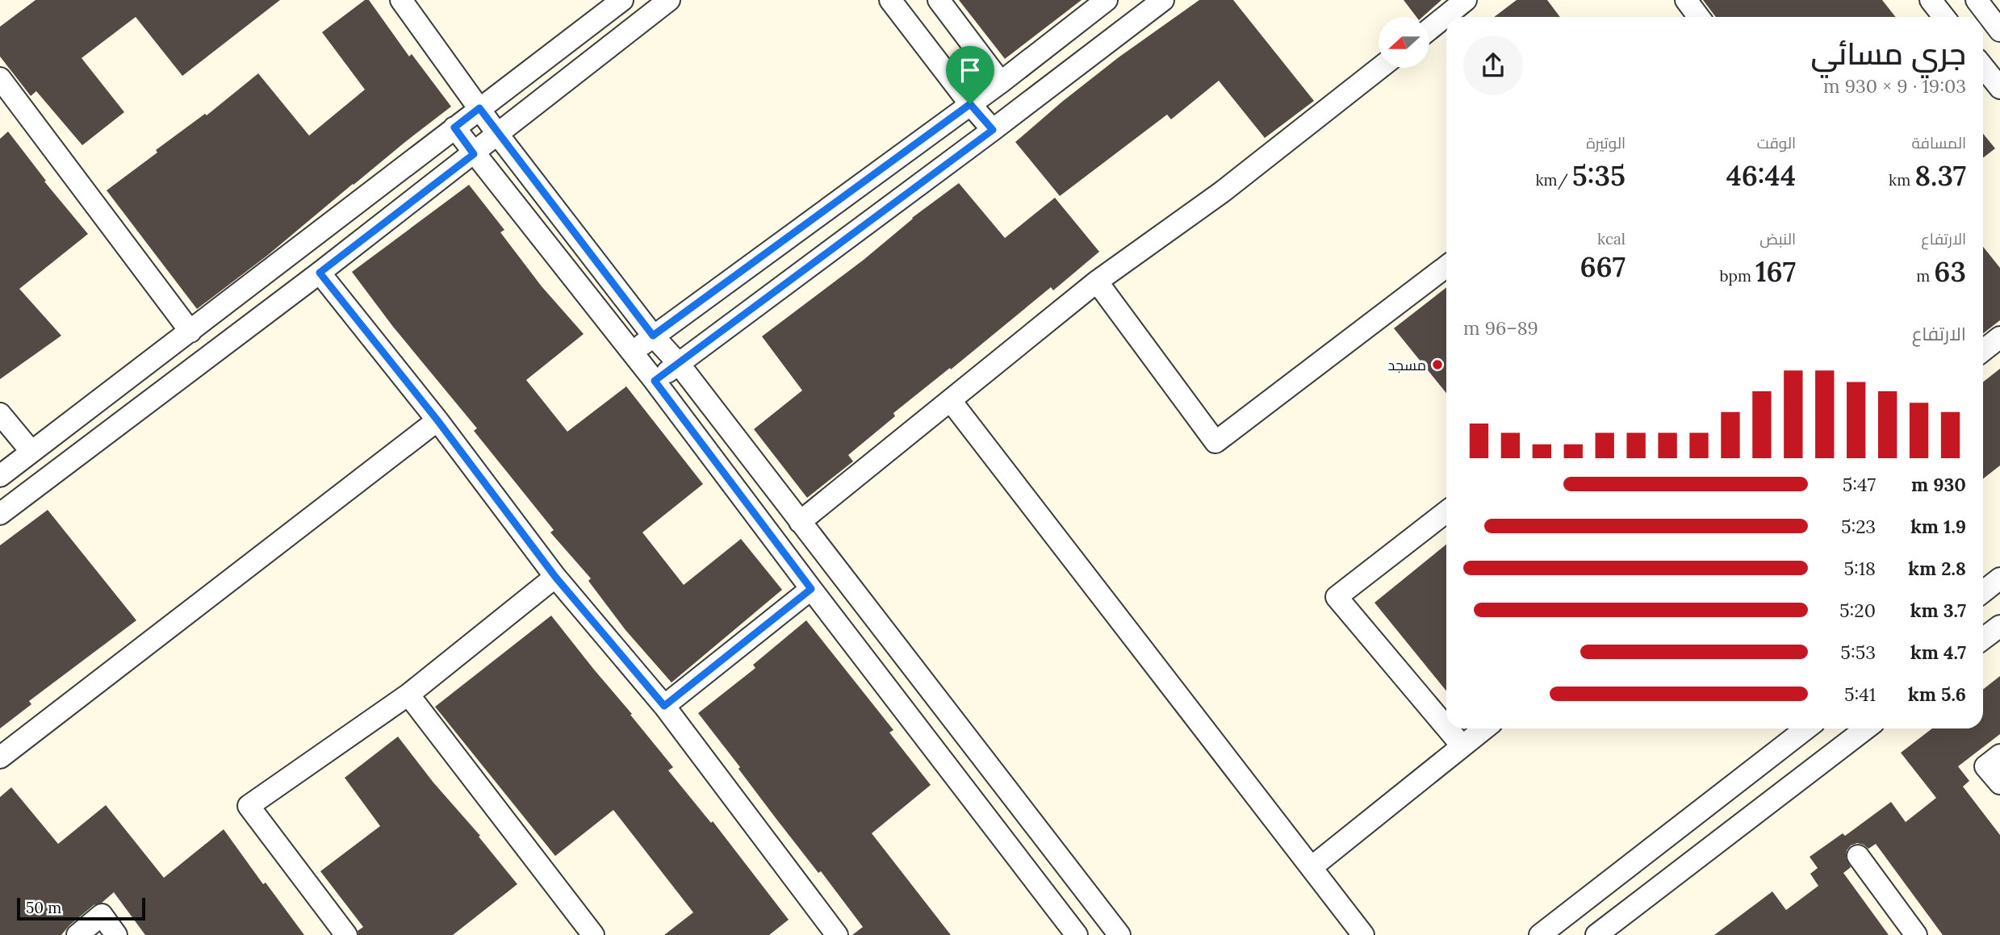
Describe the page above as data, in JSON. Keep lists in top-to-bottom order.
{
  "places": ["مسجد"],
  "scale_bar": "50 m",
  "north": "left",
  "page": {
    "heading": ["جري مسائي", "19:03 · 9 × 930 m"],
    "stats": [
      ["المسافة", "8.37 km"],
      ["الوقت", "46:44"],
      ["الوتيرة", "5:35 /km"],
      ["الارتفاع", "63 m"],
      ["النبض", "167 bpm"],
      ["kcal", "667"]
    ],
    "chart": ["الارتفاع", "89–96 m"],
    "list": [
      {
        "name": "930 m",
        "note": "5:47"
      },
      {
        "name": "1.9 km",
        "note": "5:23"
      },
      {
        "name": "2.8 km",
        "note": "5:18"
      },
      {
        "name": "3.7 km",
        "note": "5:20"
      },
      {
        "name": "4.7 km",
        "note": "5:53"
      },
      {
        "name": "5.6 km",
        "note": "5:41"
      }
    ],
    "scale": "50 m"
  }
}
